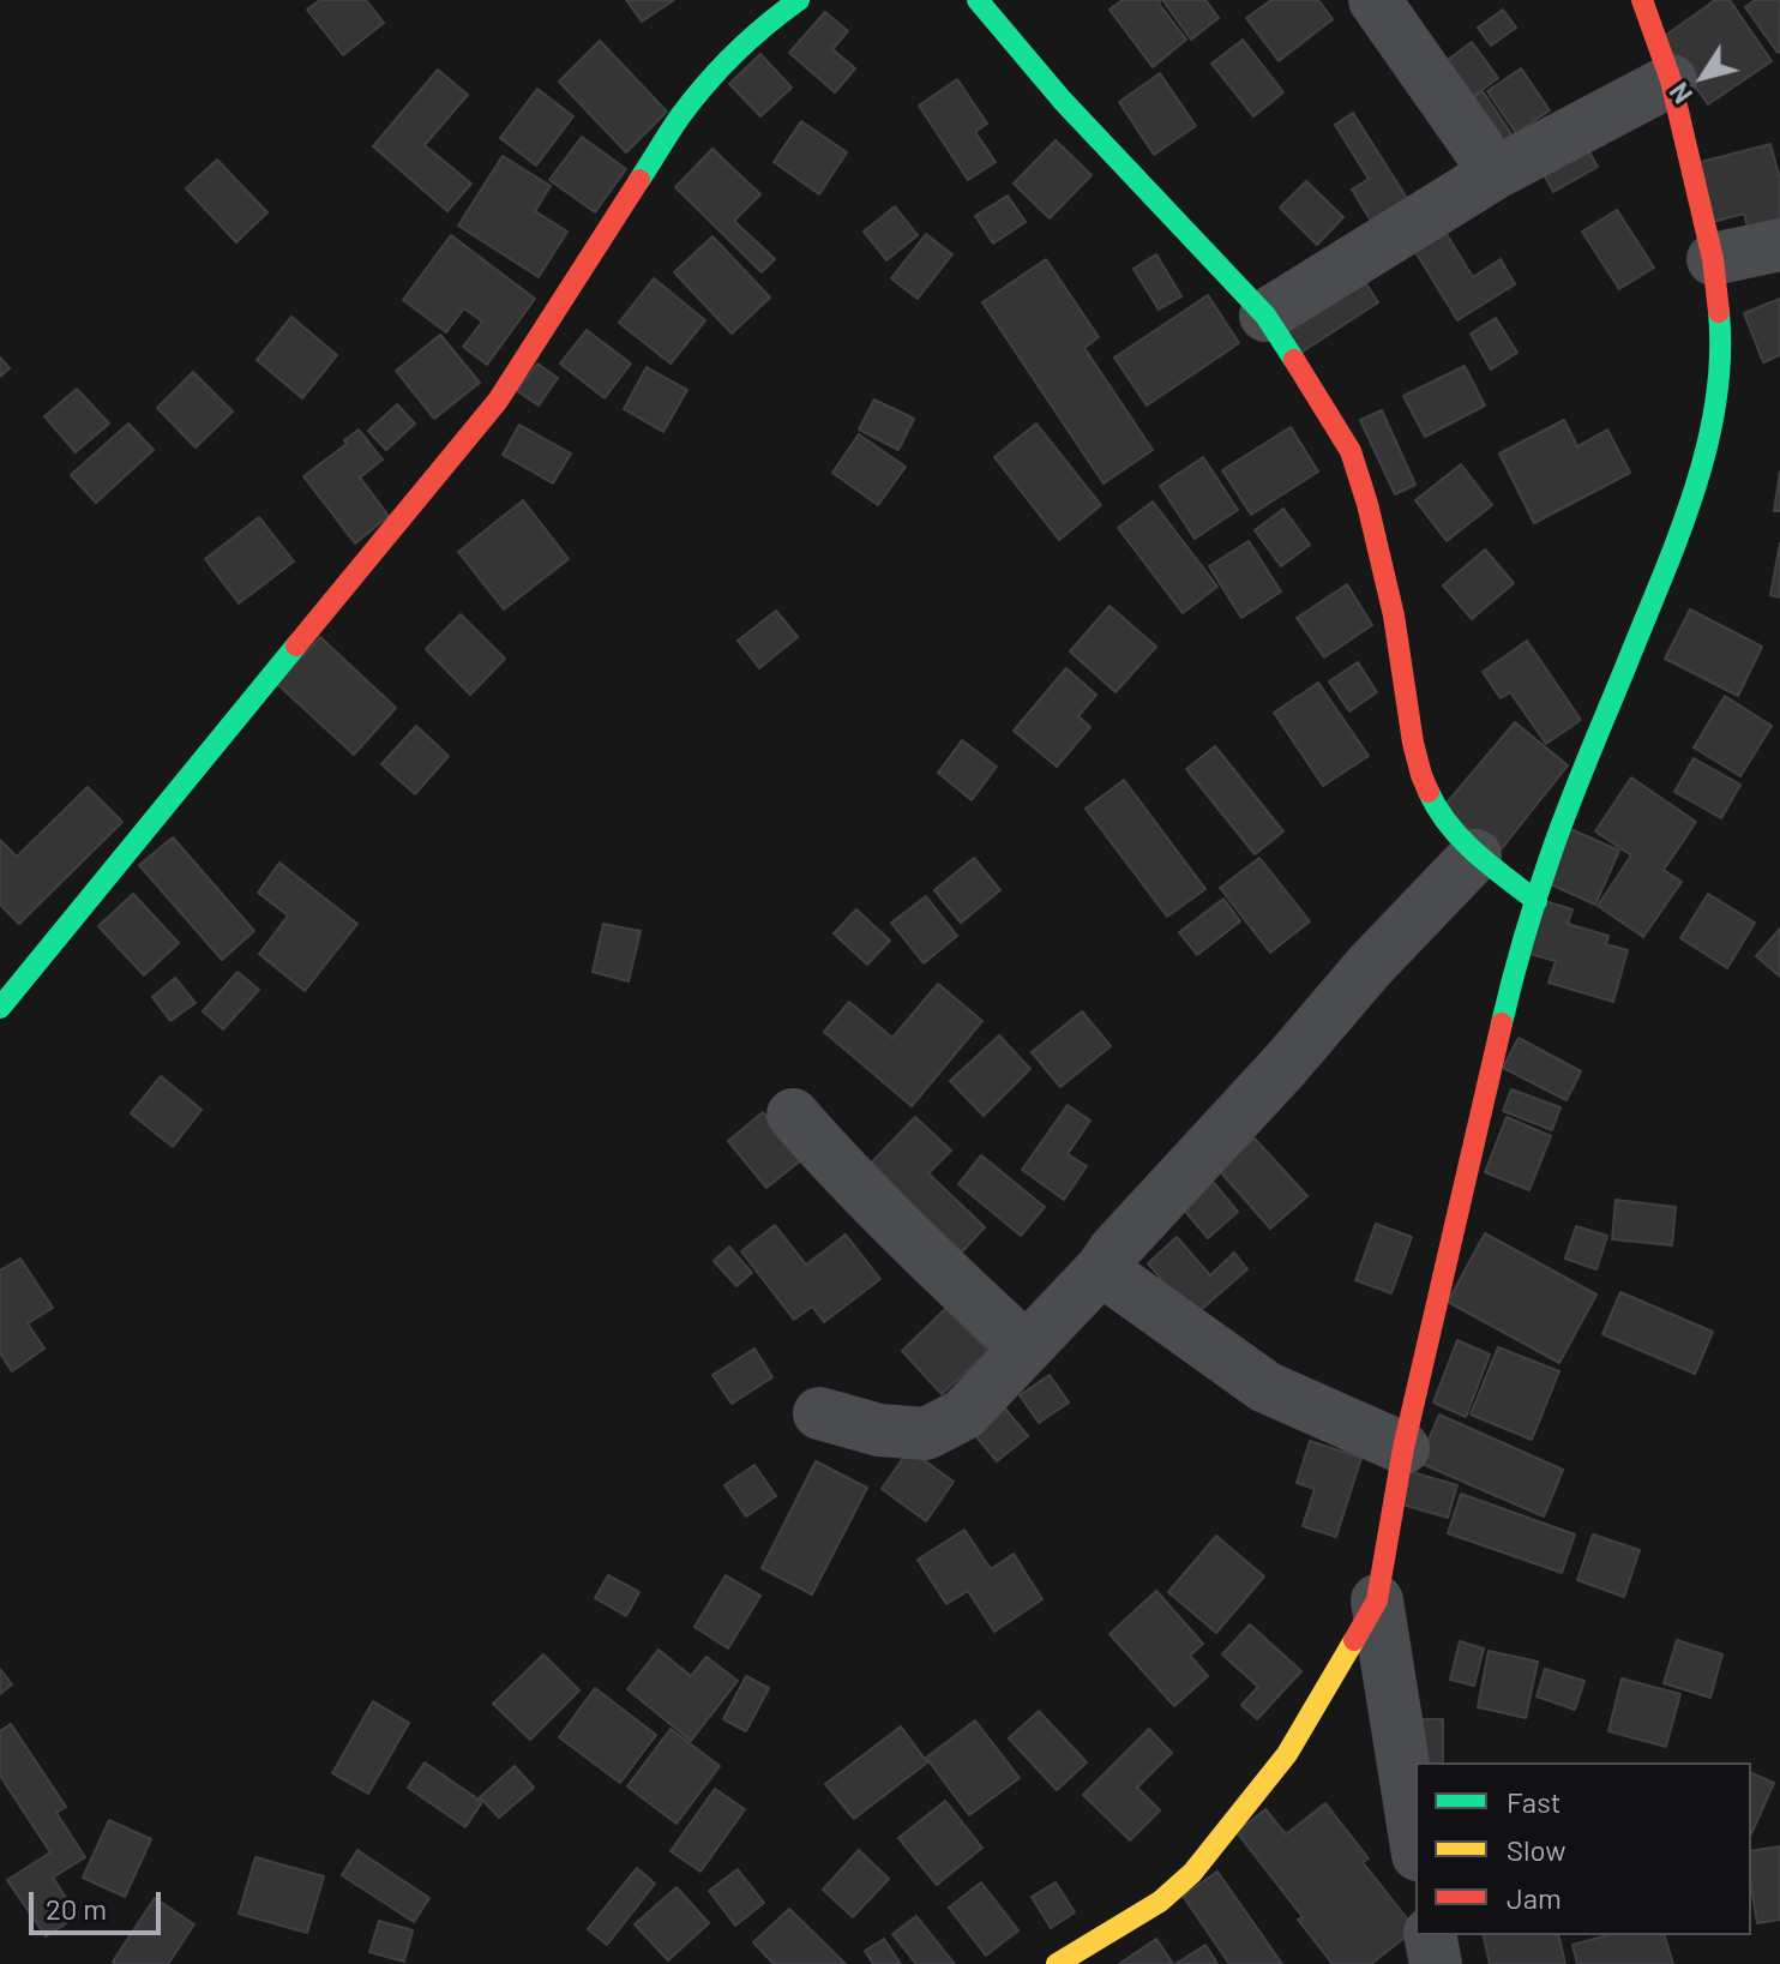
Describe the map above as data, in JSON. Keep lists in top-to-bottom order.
{
  "legend": ["Fast", "Slow", "Jam"],
  "scale_bar": "20 m",
  "north": "bottom left"
}
